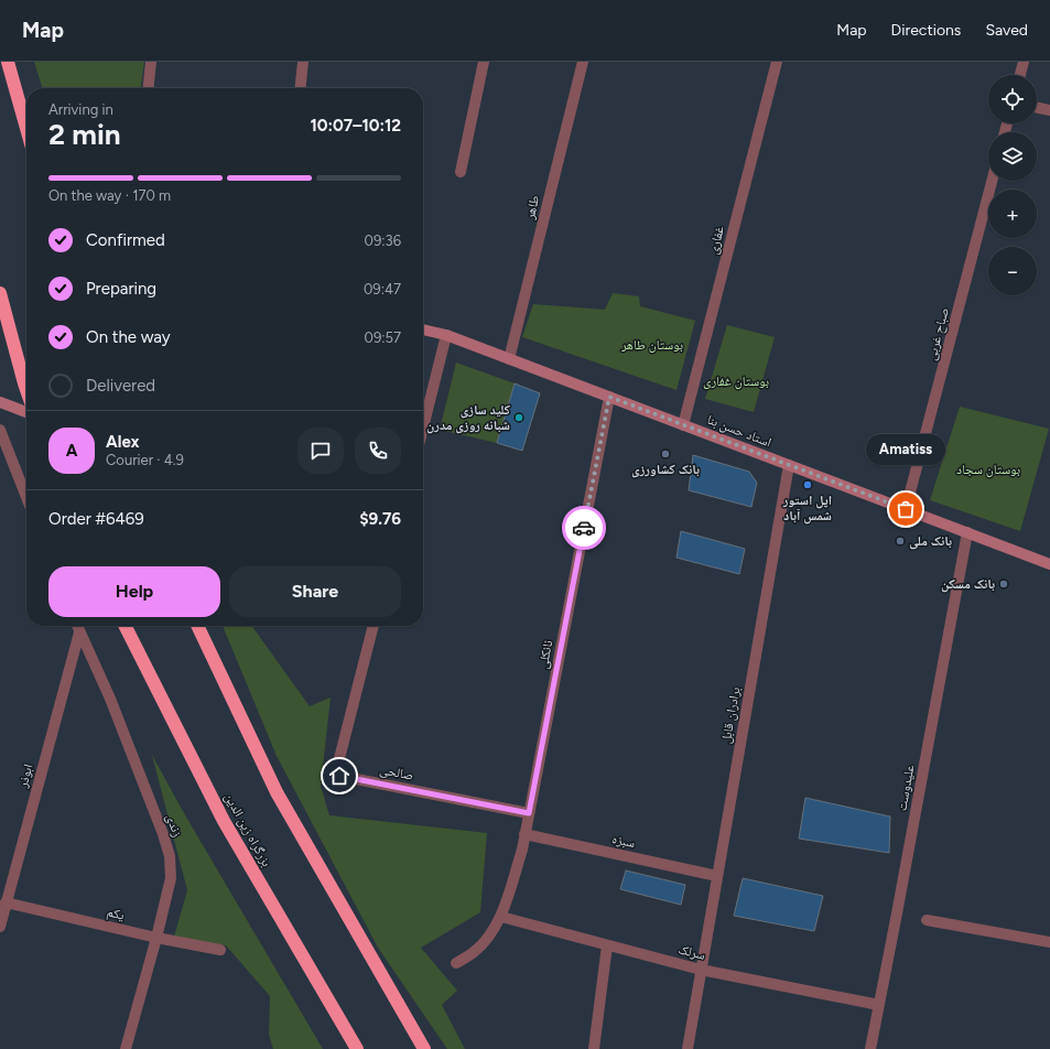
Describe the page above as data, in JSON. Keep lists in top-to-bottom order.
{
  "streets": {
    "highway": ["بزرگراه زین الدین"],
    "main road": ["استاد حسن بنا"],
    "street": [
      "طاهر",
      "غفاری",
      "صباح غربی",
      "نانکلی",
      "برادران قابل",
      "صالحی",
      "ابوذر",
      "علیدوست",
      "زندی",
      "سبزه",
      "یکم",
      "سرلک"
    ]
  },
  "crossings": [
    ["طاهر", "استاد حسن بنا"],
    ["غفاری", "استاد حسن بنا"],
    ["صباح غربی", "استاد حسن بنا"],
    ["استاد حسن بنا", "نانکلی"],
    ["استاد حسن بنا", "برادران قابل"],
    ["استاد حسن بنا", "علیدوست"],
    ["نانکلی", "صالحی"],
    ["نانکلی", "سبزه"],
    ["نانکلی", "سرلک"],
    ["برادران قابل", "سبزه"],
    ["برادران قابل", "سرلک"],
    ["ابوذر", "زندی"],
    ["ابوذر", "یکم"],
    ["علیدوست", "سرلک"],
    ["زندی", "یکم"]
  ],
  "parks": ["بوستان طاهر", "بوستان غفاری", "بوستان سجاد"],
  "places": [
    "کلید سازی شبانه روزی مدرن",
    "بانک کشاورزی",
    "اپل استور شمس آباد",
    "Amatiss",
    "بانک ملی",
    "بانک مسکن"
  ],
  "page": {
    "header": "Map",
    "nav": ["Map", "Directions", "Saved"],
    "map_buttons": ["+", "−"],
    "heading": ["2 min", "Arriving in", "10:07–10:12"],
    "panel": [
      "Alex",
      "Courier · 4.9",
      "Order #6469",
      "$9.76"
    ],
    "bar": "On the way · 170 m",
    "list": [
      ["Confirmed", "09:36"],
      ["Preparing", "09:47"],
      ["On the way", "09:57"],
      "Delivered"
    ],
    "round": "A",
    "bubble": "Amatiss",
    "buttons": ["Help", "Share"]
  }
}
